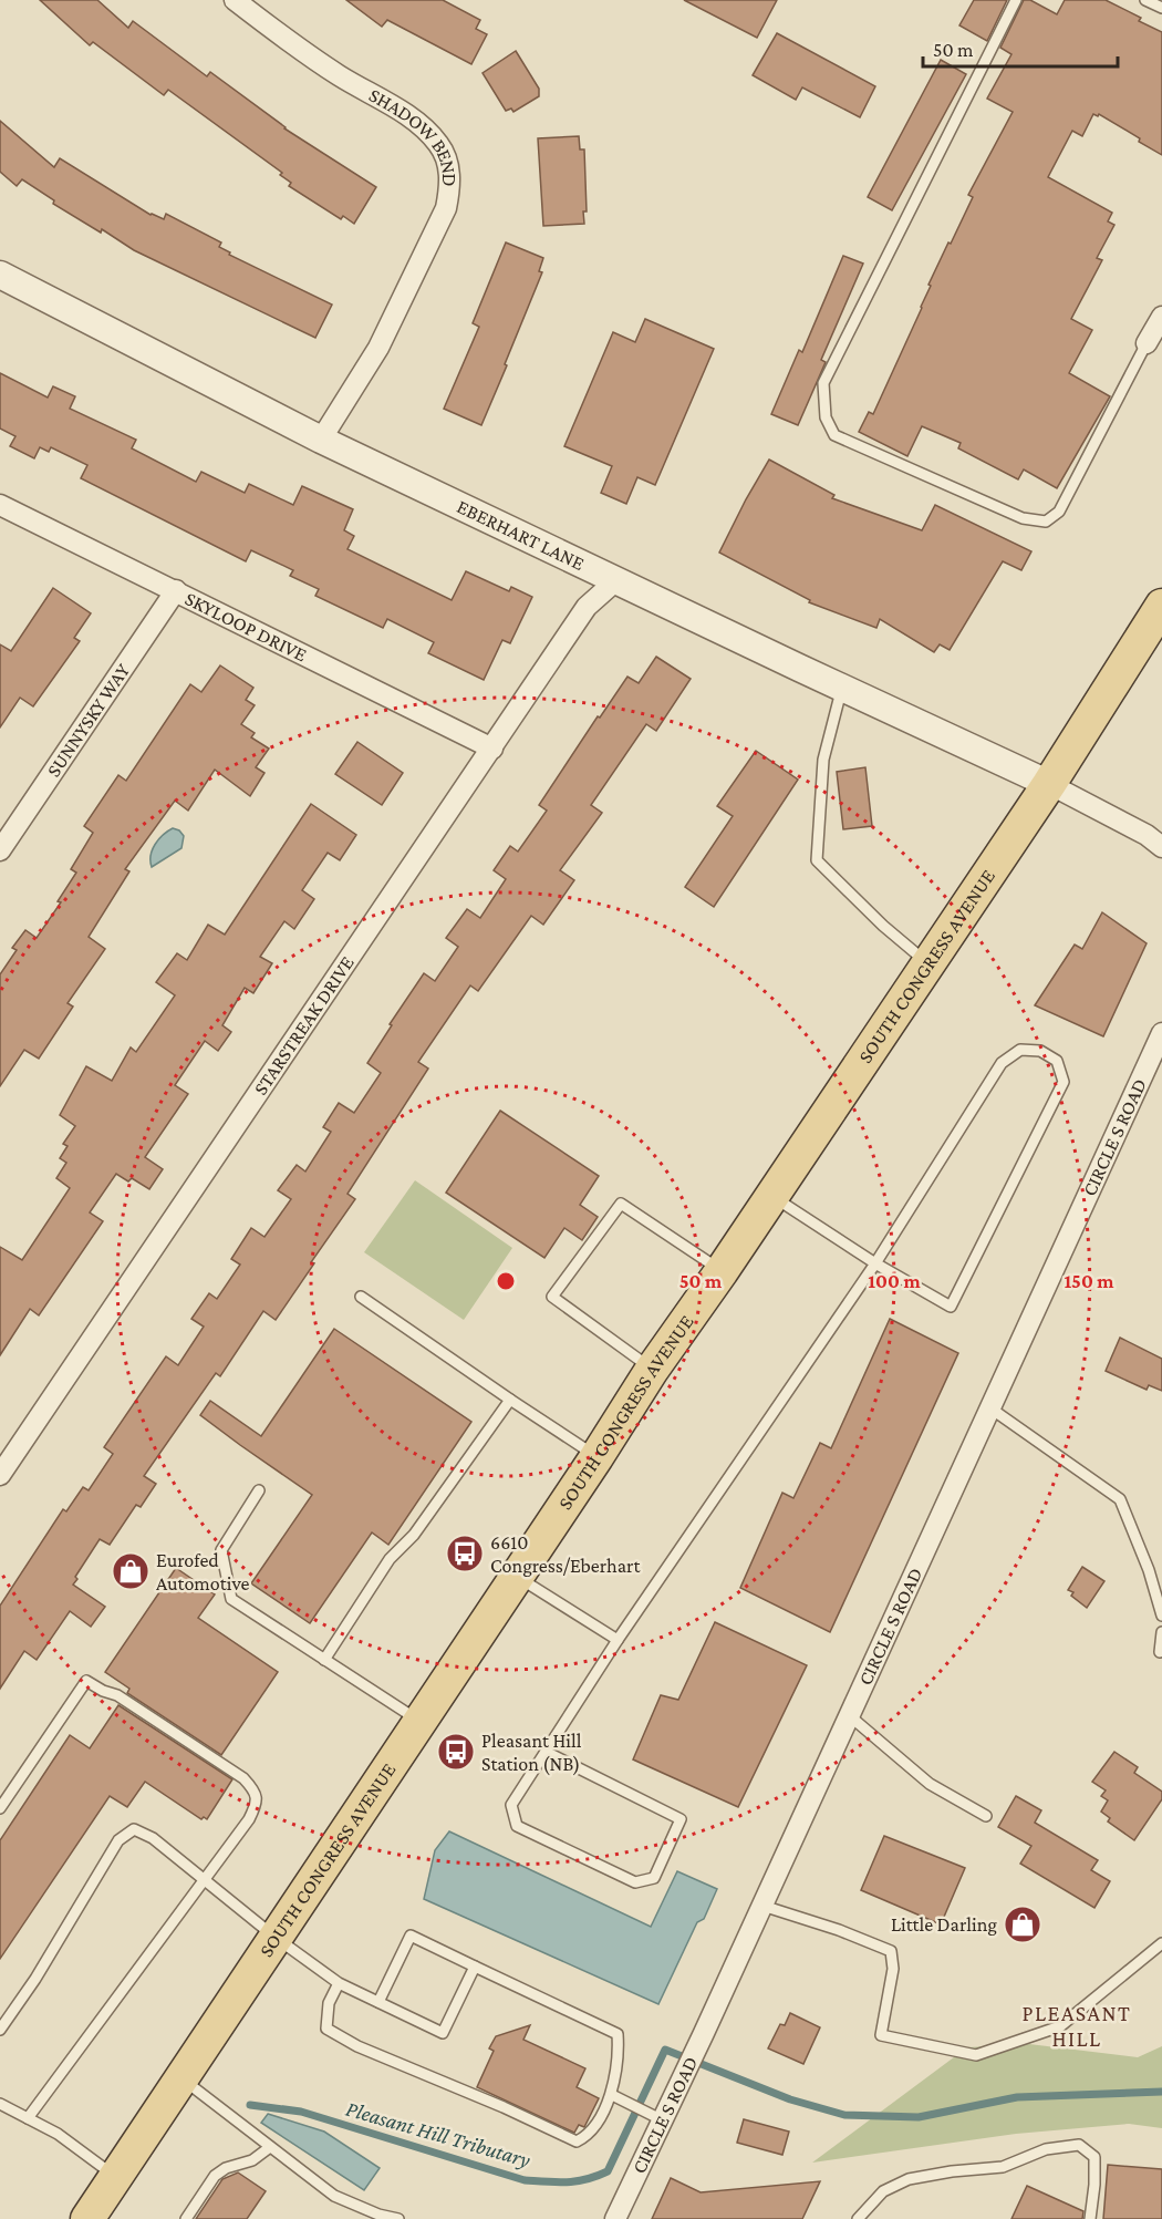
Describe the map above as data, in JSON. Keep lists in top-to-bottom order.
{
  "streets": {
    "main road": ["SOUTH CONGRESS AVENUE"],
    "street": [
      "SHADOW BEND",
      "EBERHART LANE",
      "SKYLOOP DRIVE",
      "SUNNYSKY WAY",
      "STARSTREAK DRIVE",
      "CIRCLE S ROAD"
    ]
  },
  "crossings": [
    ["SHADOW BEND", "EBERHART LANE"],
    ["EBERHART LANE", "SOUTH CONGRESS AVENUE"],
    ["EBERHART LANE", "STARSTREAK DRIVE"],
    ["SKYLOOP DRIVE", "SUNNYSKY WAY"],
    ["SKYLOOP DRIVE", "STARSTREAK DRIVE"]
  ],
  "districts": ["PLEASANT HILL"],
  "water": ["Pleasant Hill Tributary"],
  "places": {
    "bus stop": ["6610 Congress/Eberhart", "Pleasant Hill Station (NB)"],
    "shop": ["Eurofed Automotive", "Little Darling"]
  },
  "scale_bar": "50 m",
  "rings": ["50 m", "100 m", "150 m"]
}
